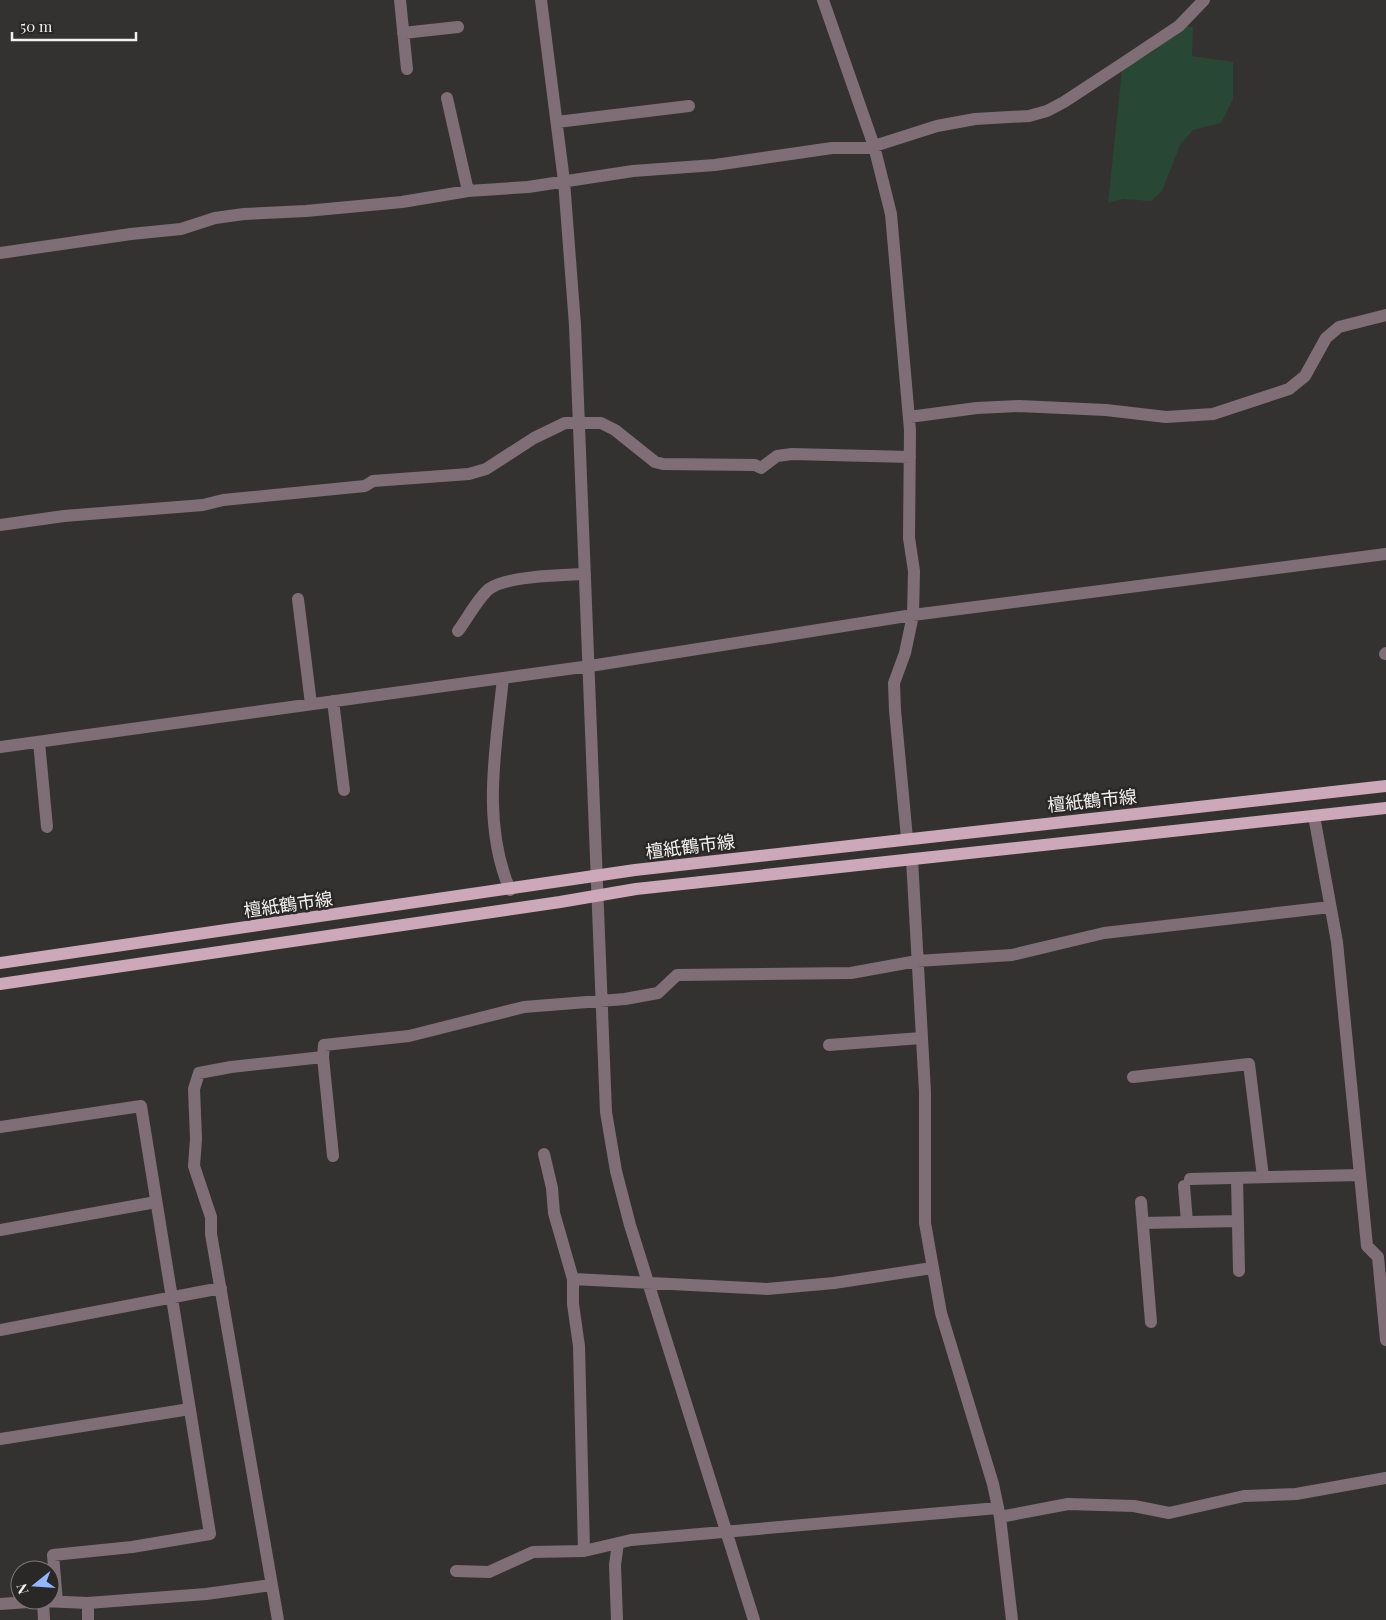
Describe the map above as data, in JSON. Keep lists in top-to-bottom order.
{
  "streets": {
    "main road": ["檀紙鶴市線"]
  },
  "scale_bar": "50 m",
  "north": "left"
}
